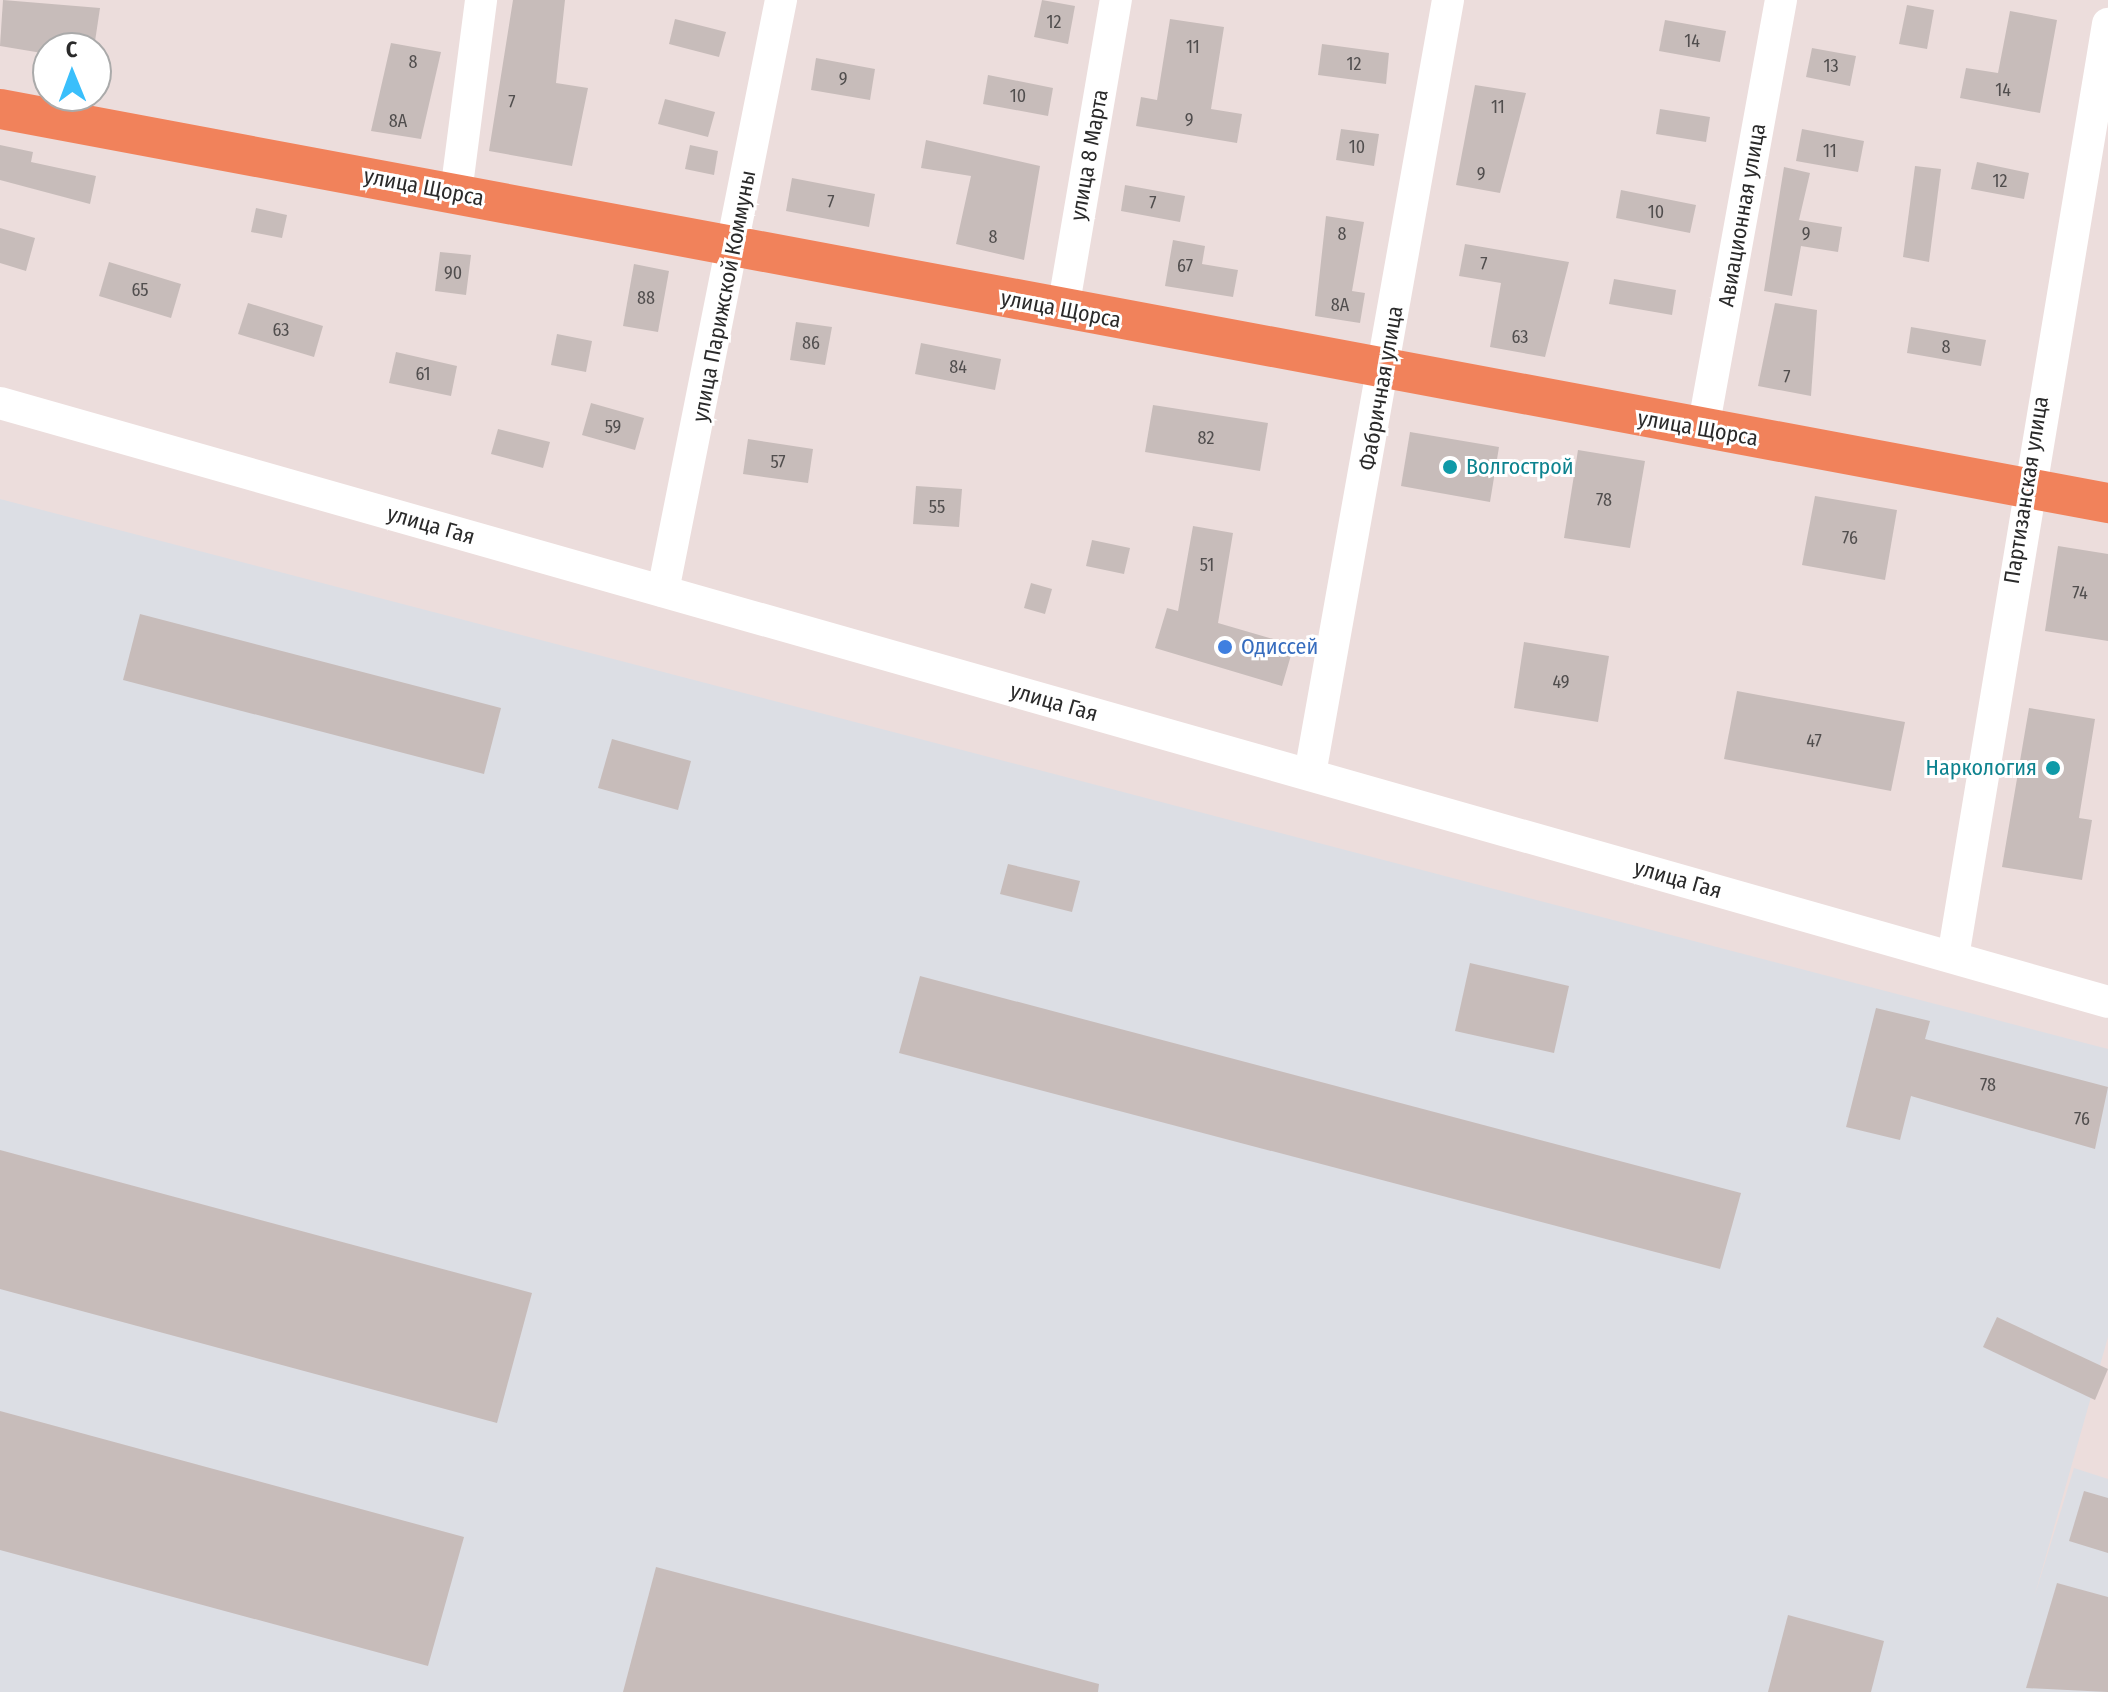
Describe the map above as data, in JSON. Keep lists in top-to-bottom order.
{
  "streets": {
    "main road": ["улица Щорса"],
    "street": [
      "улица 8 Марта",
      "Авиационная улица",
      "улица Парижской Коммуны",
      "Фабричная улица",
      "Партизанская улица",
      "улица Гая"
    ]
  },
  "crossings": [
    ["улица 8 Марта", "улица Щорса"],
    ["улица Щорса", "Авиационная улица"],
    ["улица Щорса", "улица Парижской Коммуны"],
    ["улица Щорса", "Фабричная улица"],
    ["улица Щорса", "Партизанская улица"],
    ["улица Парижской Коммуны", "улица Гая"],
    ["Фабричная улица", "улица Гая"],
    ["Партизанская улица", "улица Гая"]
  ],
  "places": ["Волгострой", "Одиссей", "Наркология"],
  "house_numbers": [
    "12",
    "14",
    "11",
    "8",
    "12",
    "13",
    "9",
    "14",
    "10",
    "7",
    "11",
    "9",
    "8А",
    "10",
    "11",
    "9",
    "12",
    "7",
    "7",
    "10",
    "8",
    "9",
    "8",
    "7",
    "67",
    "90",
    "65",
    "88",
    "8А",
    "63",
    "63",
    "86",
    "8",
    "84",
    "61",
    "7",
    "59",
    "82",
    "57",
    "78",
    "55",
    "76",
    "51",
    "74",
    "49",
    "47",
    "78",
    "76"
  ],
  "north": "top"
}
